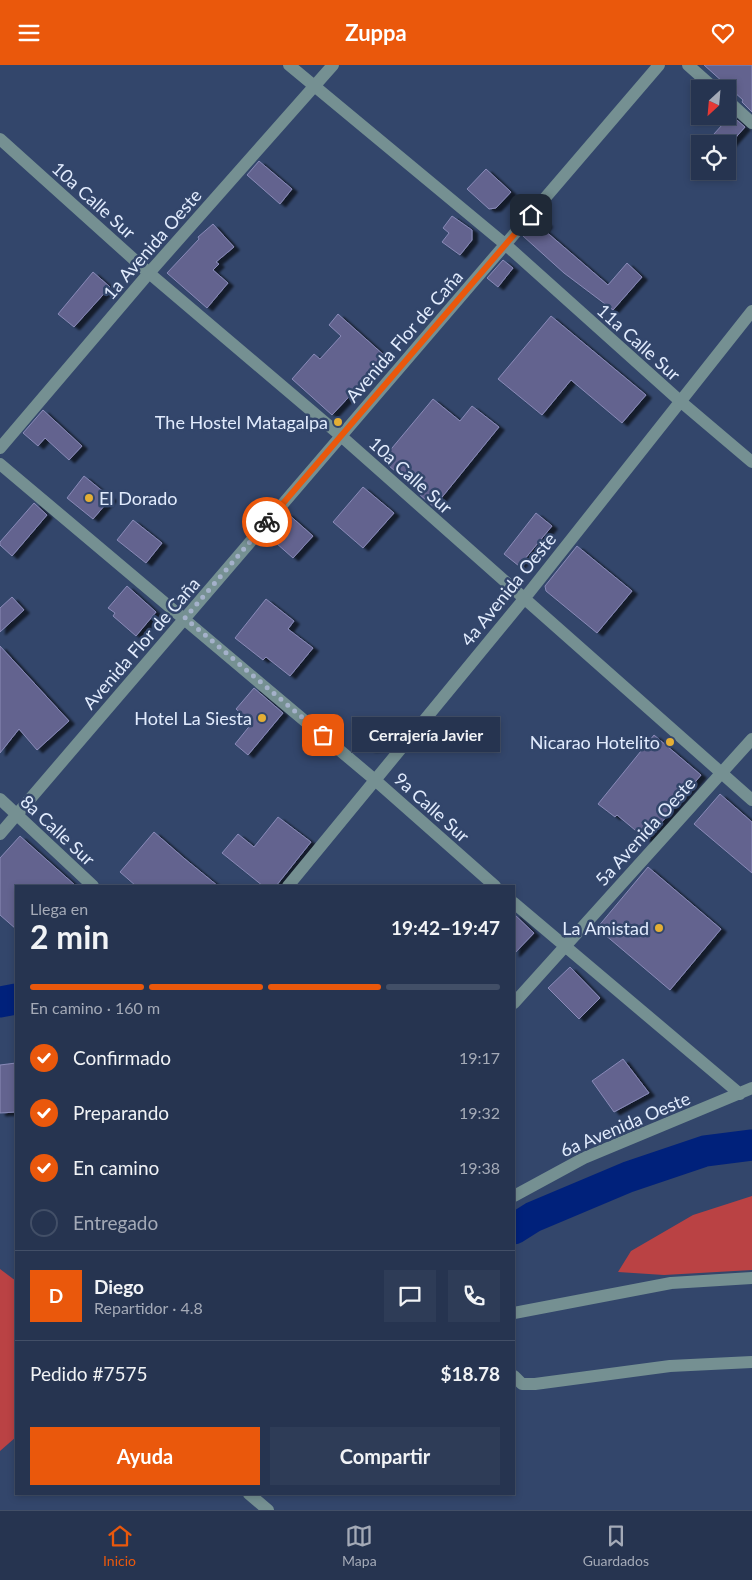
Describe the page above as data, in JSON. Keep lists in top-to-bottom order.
{
  "streets": {
    "street": [
      "10a Calle Sur",
      "1a Avenida Oeste",
      "Avenida Flor de Caña",
      "11a Calle Sur",
      "4a Avenida Oeste",
      "9a Calle Sur",
      "8a Calle Sur",
      "5a Avenida Oeste",
      "6a Avenida Oeste"
    ]
  },
  "crossings": [
    ["10a Calle Sur", "1a Avenida Oeste"],
    ["10a Calle Sur", "Avenida Flor de Caña"],
    ["10a Calle Sur", "4a Avenida Oeste"],
    ["10a Calle Sur", "5a Avenida Oeste"],
    ["1a Avenida Oeste", "11a Calle Sur"],
    ["Avenida Flor de Caña", "11a Calle Sur"],
    ["Avenida Flor de Caña", "9a Calle Sur"],
    ["Avenida Flor de Caña", "8a Calle Sur"],
    ["11a Calle Sur", "4a Avenida Oeste"],
    ["4a Avenida Oeste", "9a Calle Sur"]
  ],
  "places": [
    "The Hostel Matagalpa",
    "El Dorado",
    "Hotel La Siesta",
    "Cerrajería Javier",
    "Nicarao Hotelito",
    "La Amistad"
  ],
  "north": "bottom left",
  "page": {
    "header": "Zuppa",
    "bubble": "Cerrajería Javier",
    "heading": ["2 min", "Llega en", "19:42–19:47"],
    "panel": [
      "Diego",
      "Repartidor · 4.8",
      "Pedido #7575",
      "$18.78"
    ],
    "bar": "En camino · 160 m",
    "list": [
      ["Confirmado", "19:17"],
      ["Preparando", "19:32"],
      ["En camino", "19:38"],
      "Entregado"
    ],
    "round": "D",
    "buttons": ["Ayuda", "Compartir"],
    "tabs": ["Inicio", "Mapa", "Guardados"]
  }
}
